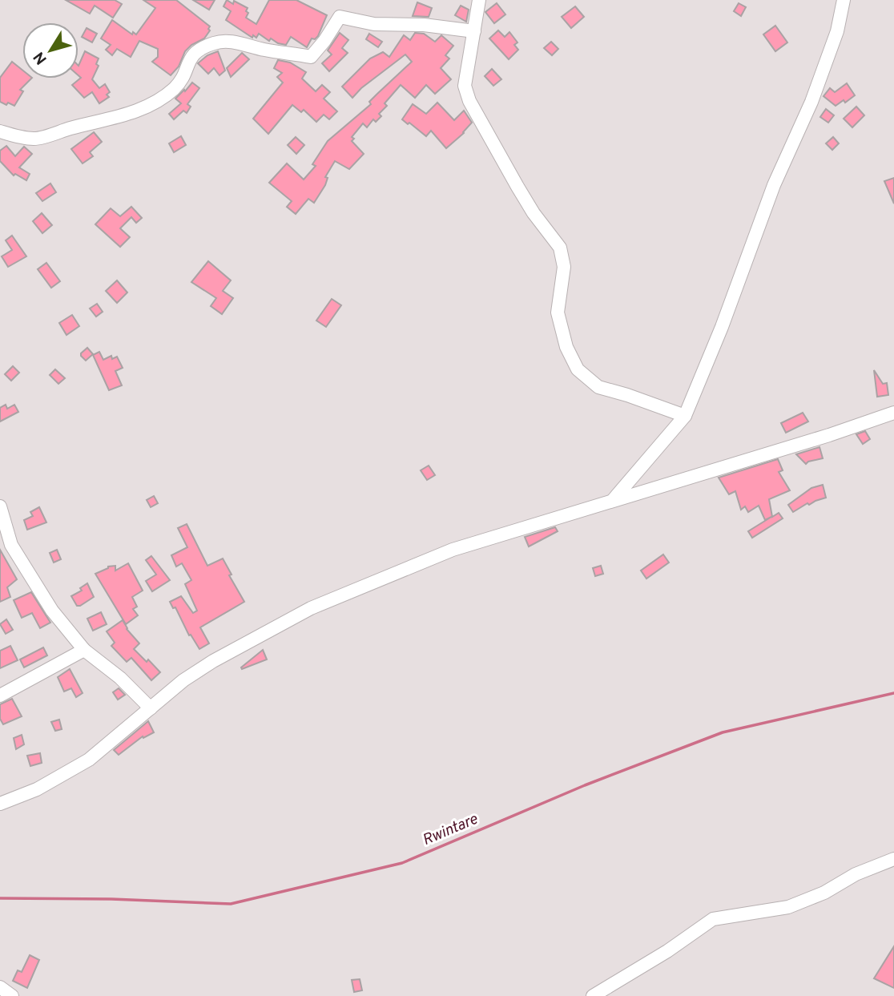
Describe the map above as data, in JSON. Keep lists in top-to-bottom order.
{
  "water": ["Rwintare"],
  "north": "bottom left"
}
